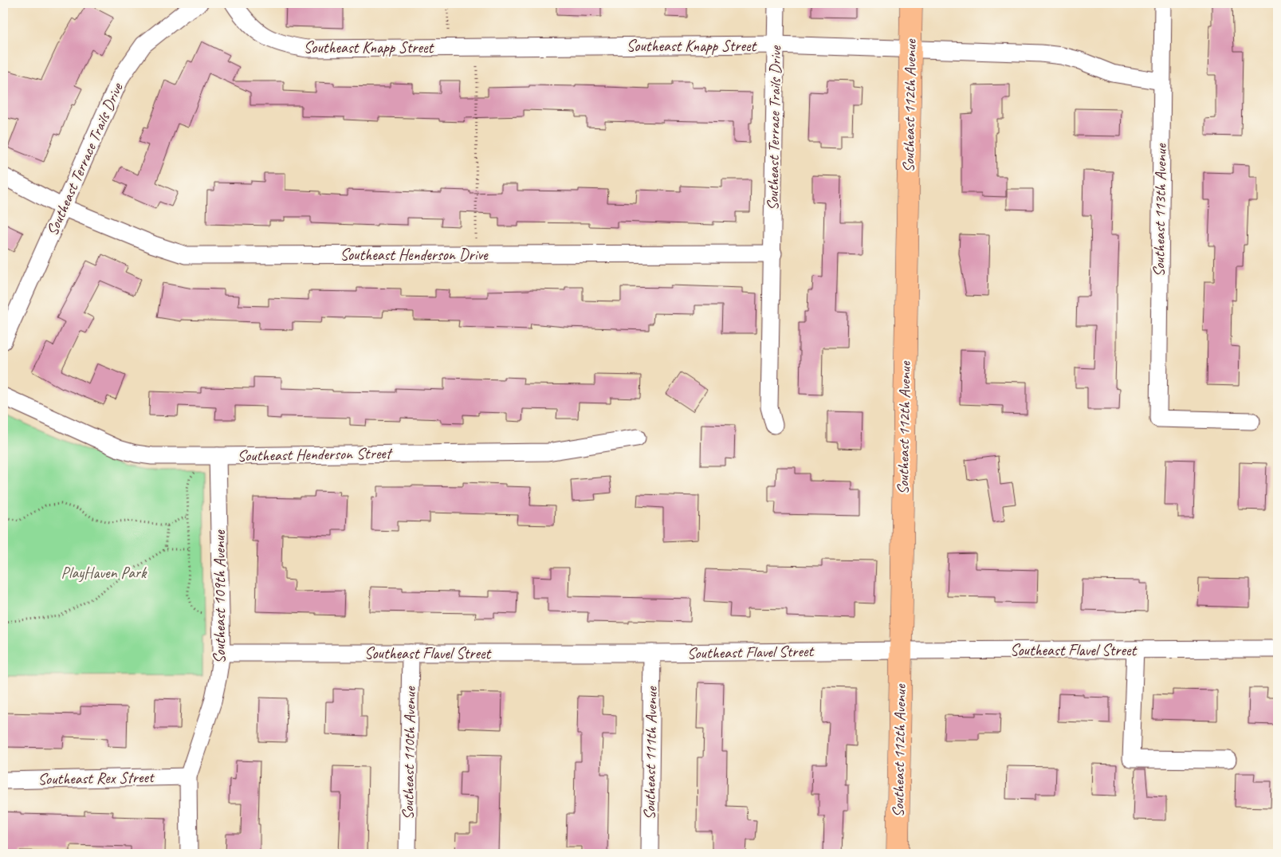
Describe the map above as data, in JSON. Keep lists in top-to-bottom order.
{
  "streets": {
    "main road": ["Southeast 112th Avenue"],
    "street": [
      "Southeast Knapp Street",
      "Southeast Terrace Trails Drive",
      "Southeast 113th Avenue",
      "Southeast Henderson Drive",
      "Southeast Henderson Street",
      "Southeast 109th Avenue",
      "Southeast Flavel Street",
      "Southeast 110th Avenue",
      "Southeast 111th Avenue",
      "Southeast Rex Street"
    ]
  },
  "crossings": [
    ["Southeast Knapp Street", "Southeast 112th Avenue"],
    ["Southeast Knapp Street", "Southeast Terrace Trails Drive"],
    ["Southeast Knapp Street", "Southeast 113th Avenue"],
    ["Southeast 112th Avenue", "Southeast Flavel Street"],
    ["Southeast Terrace Trails Drive", "Southeast Henderson Drive"],
    ["Southeast Henderson Street", "Southeast 109th Avenue"],
    ["Southeast 109th Avenue", "Southeast Flavel Street"],
    ["Southeast 109th Avenue", "Southeast Rex Street"],
    ["Southeast Flavel Street", "Southeast 110th Avenue"],
    ["Southeast Flavel Street", "Southeast 111th Avenue"]
  ],
  "parks": ["PlayHaven Park"]
}
